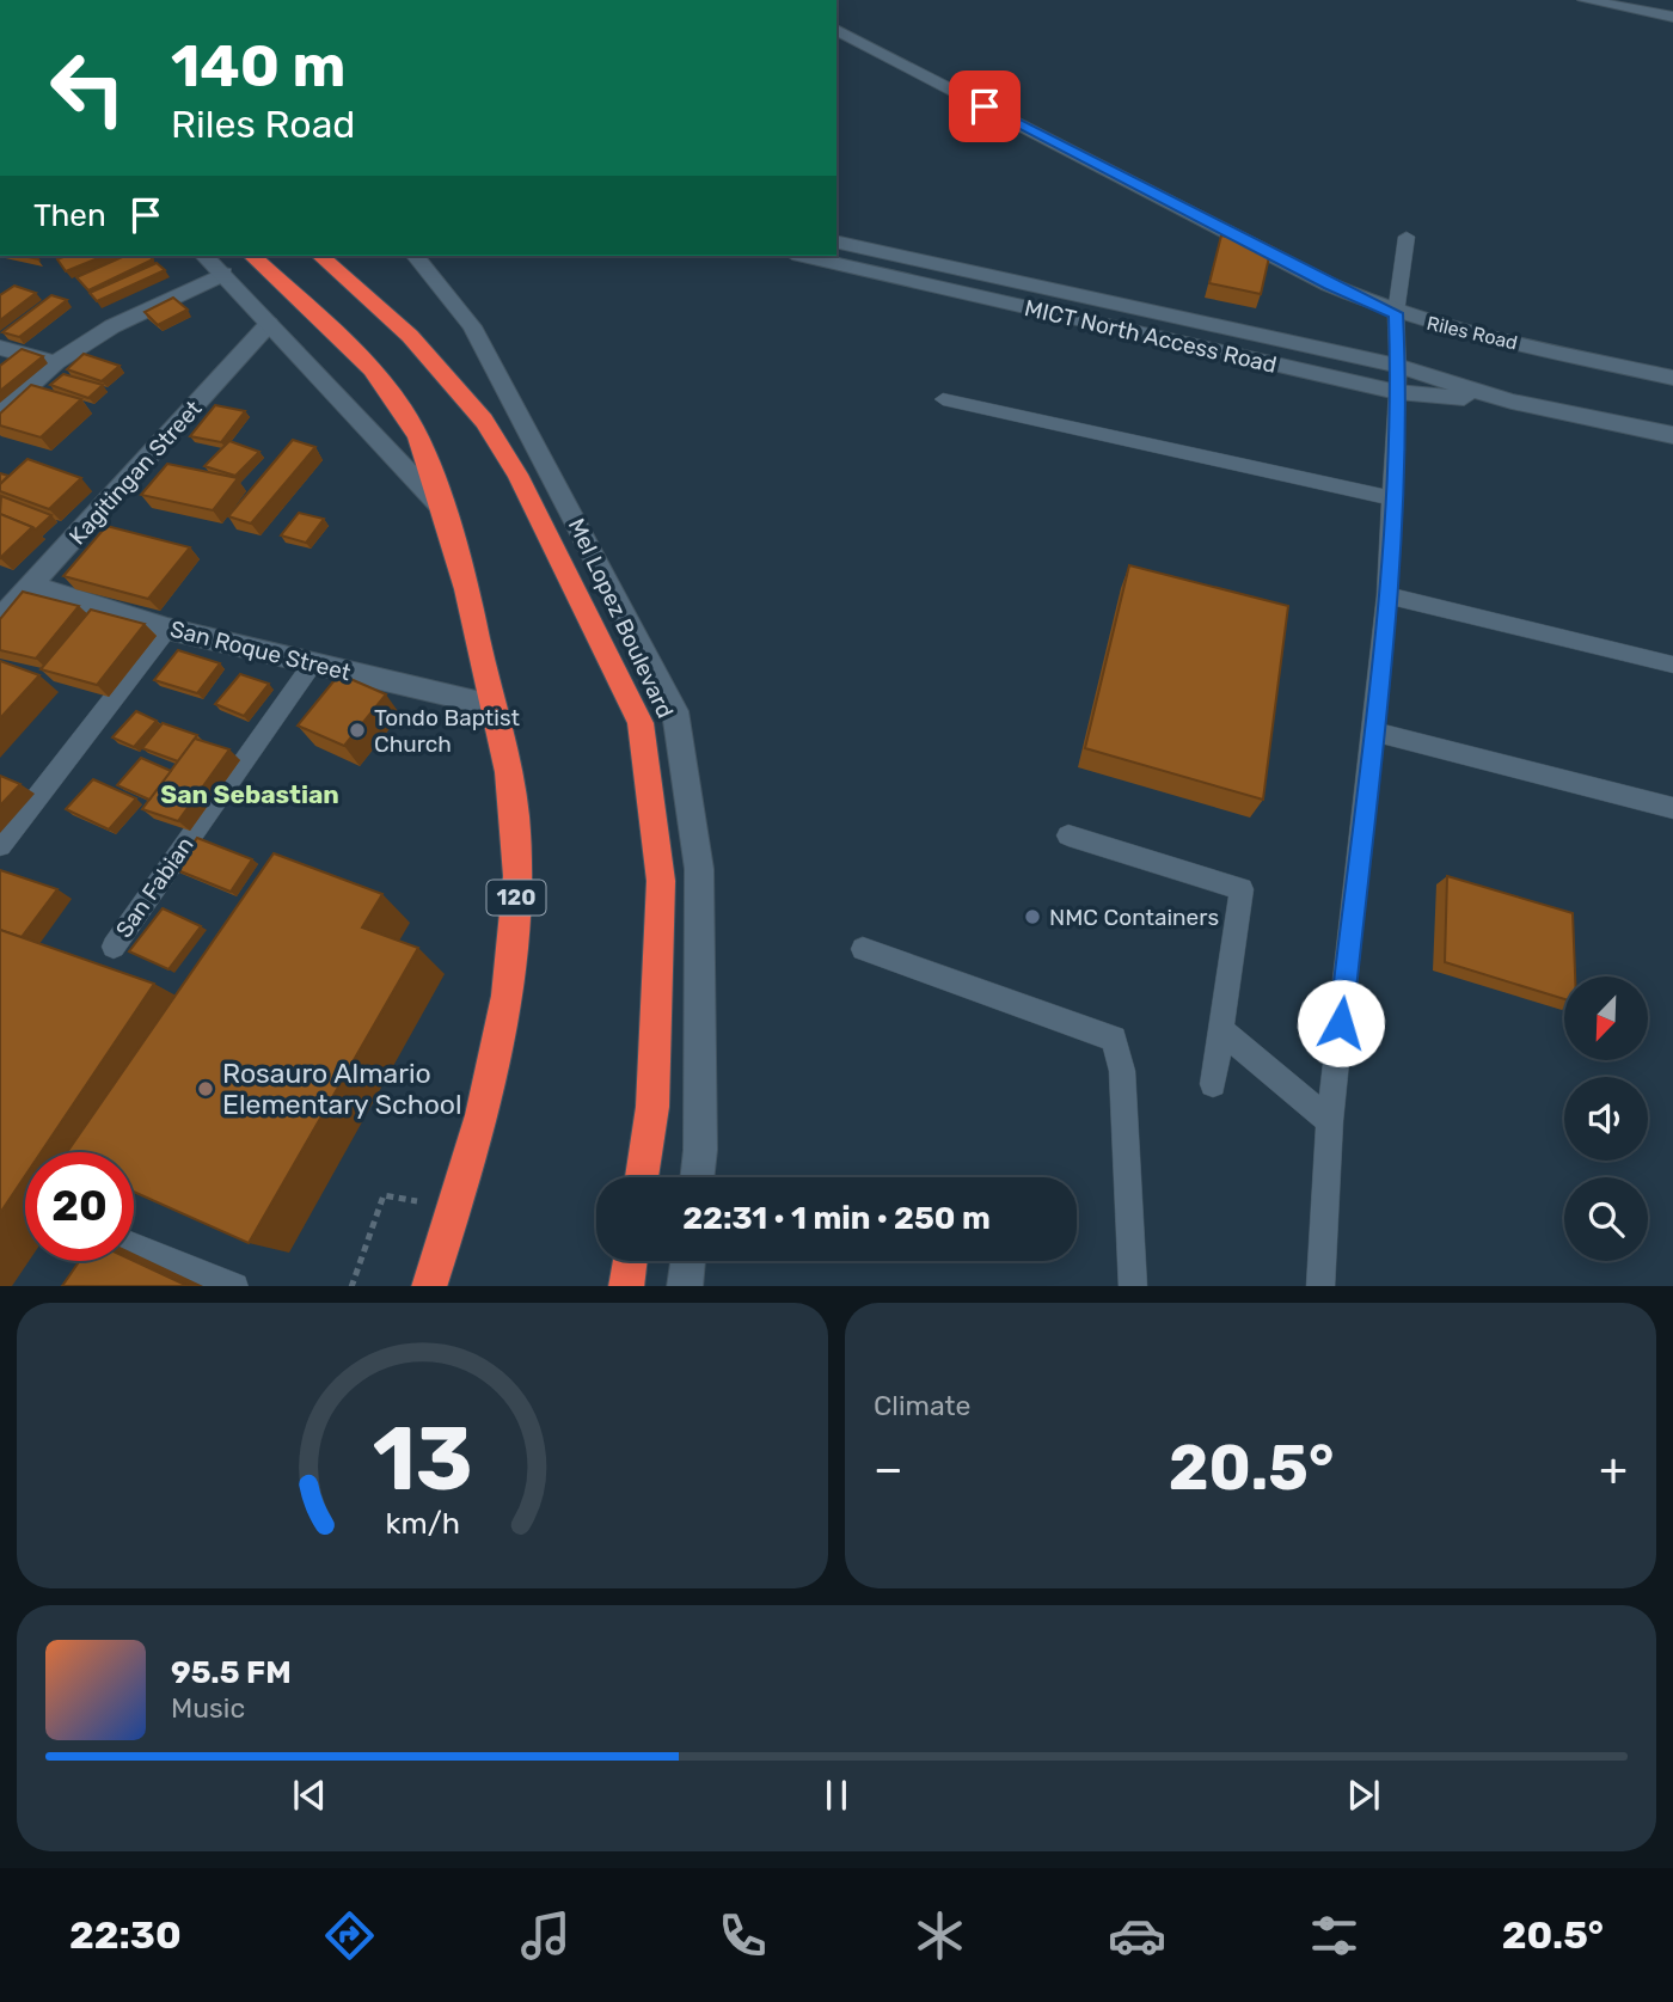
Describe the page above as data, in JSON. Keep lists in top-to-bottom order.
{
  "streets": {
    "highway": ["Mel Lopez Boulevard", "120"],
    "street": [
      "Riles Road",
      "MICT North Access Road",
      "Kagitingan Street",
      "San Roque Street"
    ],
    "lane": ["San Fabian"]
  },
  "crossings": [
    ["Kagitingan Street", "San Roque Street"],
    ["Kagitingan Street", "120"],
    ["San Roque Street", "San Fabian"],
    ["San Roque Street", "120"]
  ],
  "districts": ["San Sebastian"],
  "places": ["Tondo Baptist Church", "NMC Containers", "Rosauro Almario Elementary School"],
  "north": "bottom left",
  "page": {
    "turn": ["140 m", "Riles Road"],
    "then": "Then",
    "limit": "20",
    "trip": "22:31 · 1 min · 250 m",
    "tile": "Climate",
    "heat": ["−", "20.5°", "+"],
    "song": ["95.5 FM", "Music"],
    "tabs": ["22:30", "20.5°"],
    "gauge": ["13", "km/h"]
  }
}
